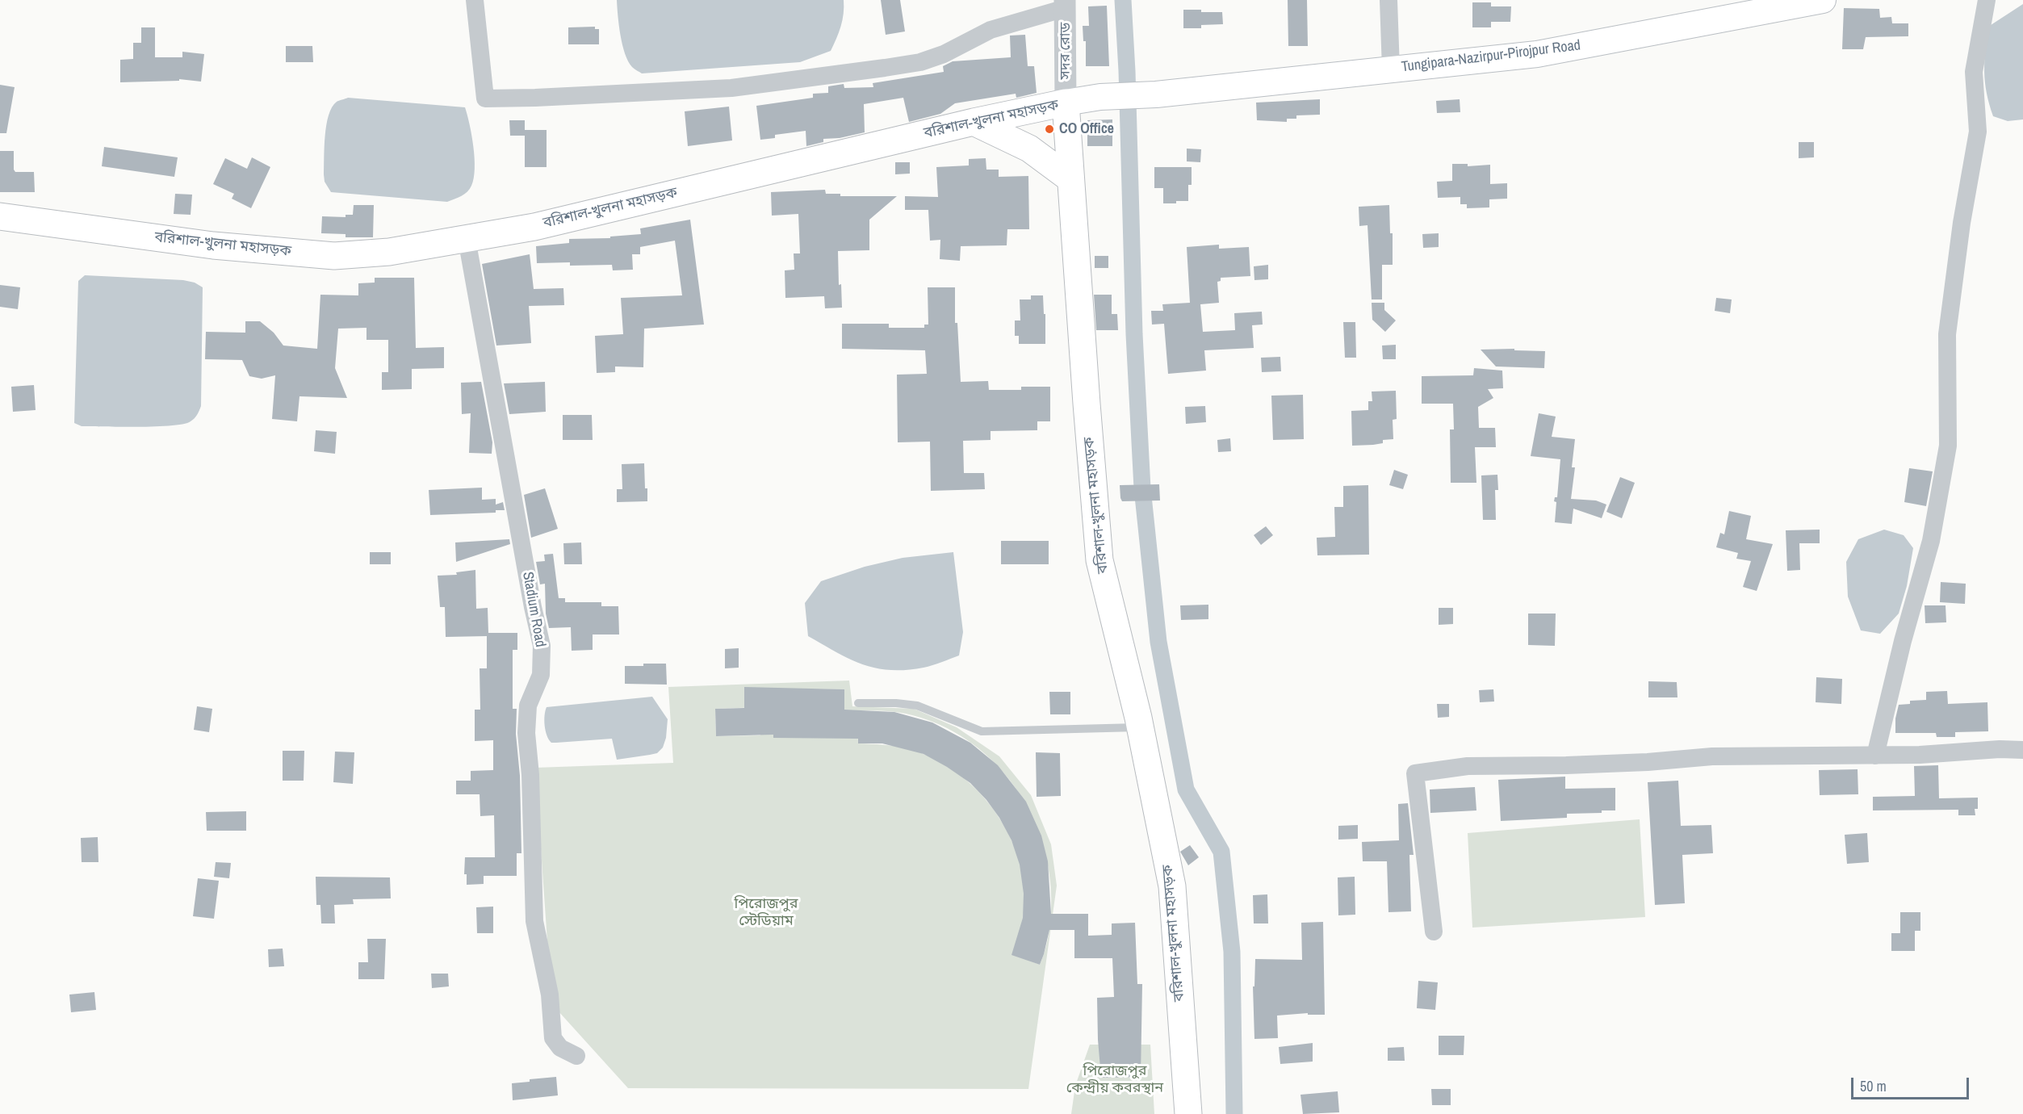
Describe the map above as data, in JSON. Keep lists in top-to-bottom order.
{
  "streets": {
    "highway": ["বরিশাল-খুলনা মহাসড়ক"],
    "main road": ["Tungipara-Nazirpur-Pirojpur Road"],
    "street": ["সদর রোড", "Stadium Road"]
  },
  "crossings": [
    ["সদর রোড", "Tungipara-Nazirpur-Pirojpur Road"],
    ["সদর রোড", "বরিশাল-খুলনা মহাসড়ক"],
    ["Tungipara-Nazirpur-Pirojpur Road", "বরিশাল-খুলনা মহাসড়ক"],
    ["বরিশাল-খুলনা মহাসড়ক", "Stadium Road"]
  ],
  "parks": ["পিরোজপুর স্টেডিয়াম", "পিরোজপুর কেন্দ্রীয় কবরস্থান"],
  "places": ["CO Office"],
  "scale_bar": "50 m"
}
